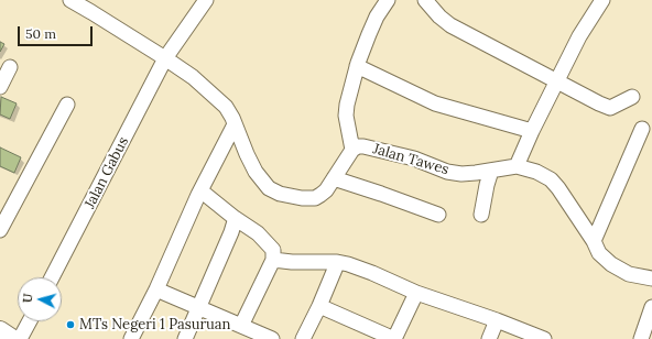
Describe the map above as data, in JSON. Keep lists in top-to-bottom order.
{
  "streets": {
    "street": ["Jalan Tawes", "Jalan Gabus"]
  },
  "crossings": [
    ["Jalan Tawes", "Jalan Gabus"]
  ],
  "places": ["MTs Negeri 1 Pasuruan"],
  "scale_bar": "50 m",
  "north": "left"
}
